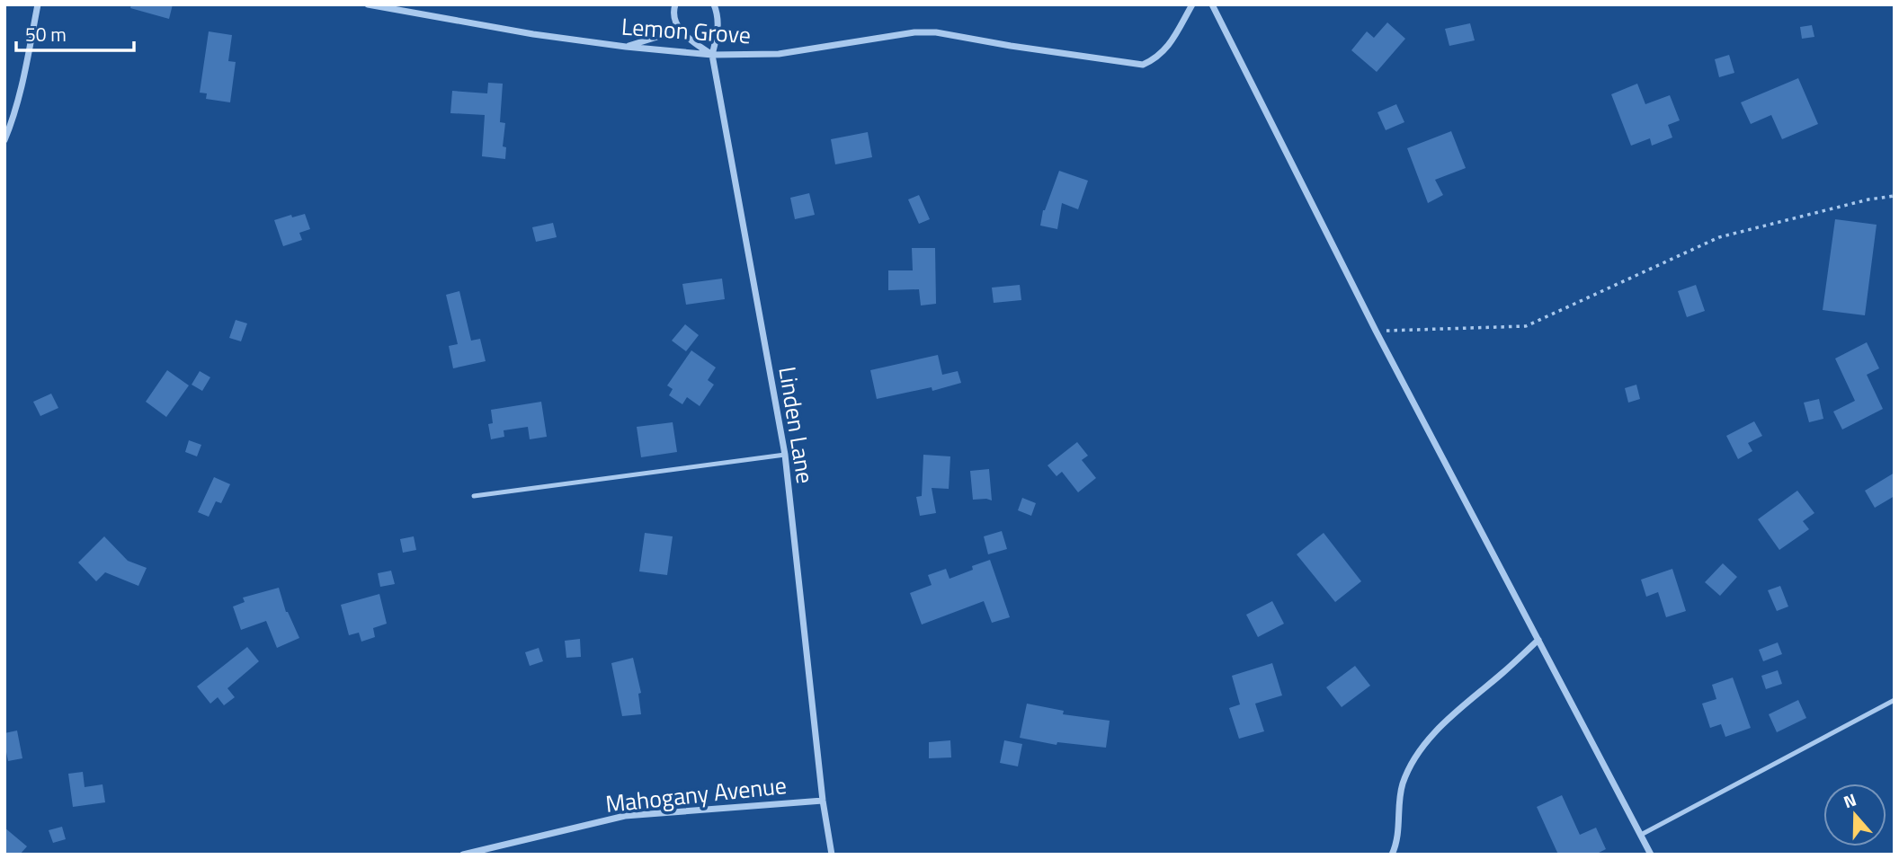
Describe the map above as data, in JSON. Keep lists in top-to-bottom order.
{
  "streets": {
    "street": ["Lemon Grove", "Linden Lane", "Mahogany Avenue"]
  },
  "crossings": [
    ["Lemon Grove", "Linden Lane"],
    ["Linden Lane", "Mahogany Avenue"]
  ],
  "scale_bar": "50 m",
  "north": "top"
}
